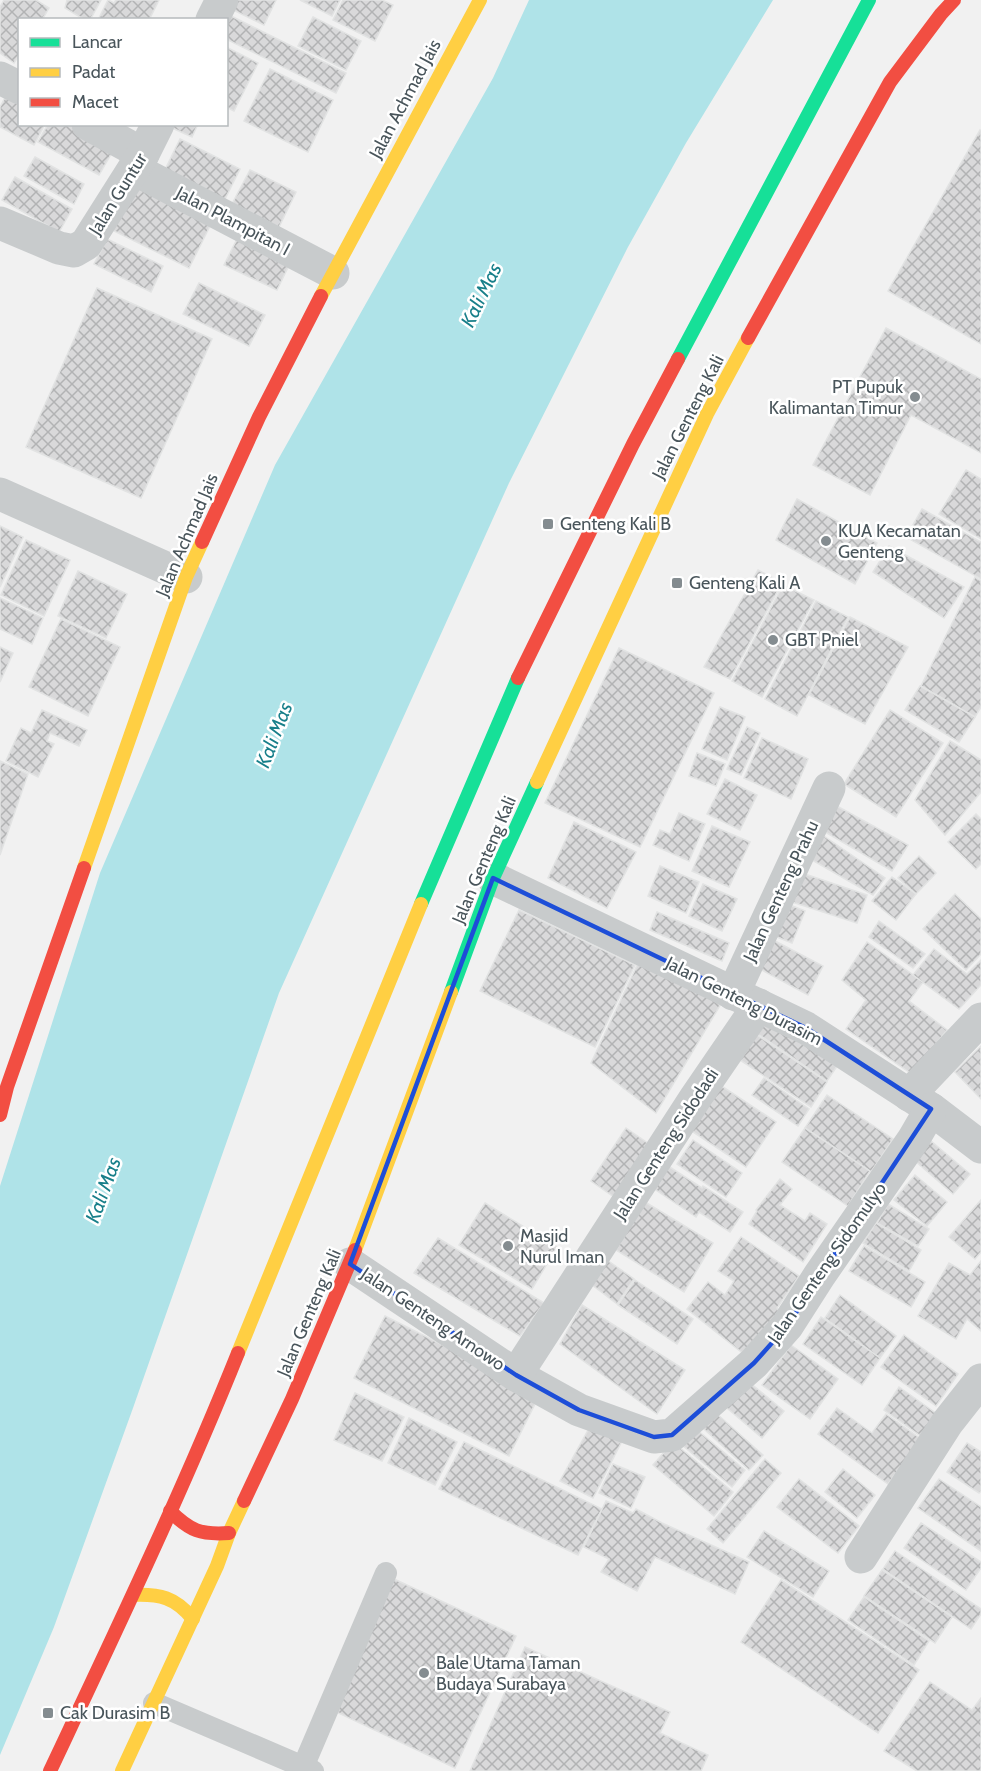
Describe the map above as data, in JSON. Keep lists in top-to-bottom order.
{
  "streets": {
    "main road": ["Jalan Achmad Jais", "Jalan Genteng Kali"],
    "street": [
      "Jalan Guntur",
      "Jalan Plampitan I",
      "Jalan Genteng Prahu",
      "Jalan Genteng Durasim",
      "Jalan Genteng Sidodadi",
      "Jalan Genteng Sidomulyo",
      "Jalan Genteng Arnowo"
    ]
  },
  "crossings": [
    ["Jalan Achmad Jais", "Jalan Plampitan I"],
    ["Jalan Guntur", "Jalan Plampitan I"],
    ["Jalan Genteng Kali", "Jalan Genteng Durasim"],
    ["Jalan Genteng Kali", "Jalan Genteng Arnowo"],
    ["Jalan Genteng Prahu", "Jalan Genteng Durasim"],
    ["Jalan Genteng Prahu", "Jalan Genteng Sidodadi"],
    ["Jalan Genteng Durasim", "Jalan Genteng Sidodadi"],
    ["Jalan Genteng Durasim", "Jalan Genteng Sidomulyo"],
    ["Jalan Genteng Sidodadi", "Jalan Genteng Sidomulyo"],
    ["Jalan Genteng Sidodadi", "Jalan Genteng Arnowo"],
    ["Jalan Genteng Sidomulyo", "Jalan Genteng Arnowo"]
  ],
  "water": ["Kali Mas"],
  "places": {
    "other": [
      "PT Pupuk Kalimantan Timur",
      "KUA Kecamatan Genteng",
      "GBT Pniel",
      "Masjid Nurul Iman",
      "Bale Utama Taman Budaya Surabaya"
    ],
    "transit": ["Genteng Kali B", "Genteng Kali A", "Cak Durasim B"]
  },
  "legend": ["Lancar", "Padat", "Macet"]
}
